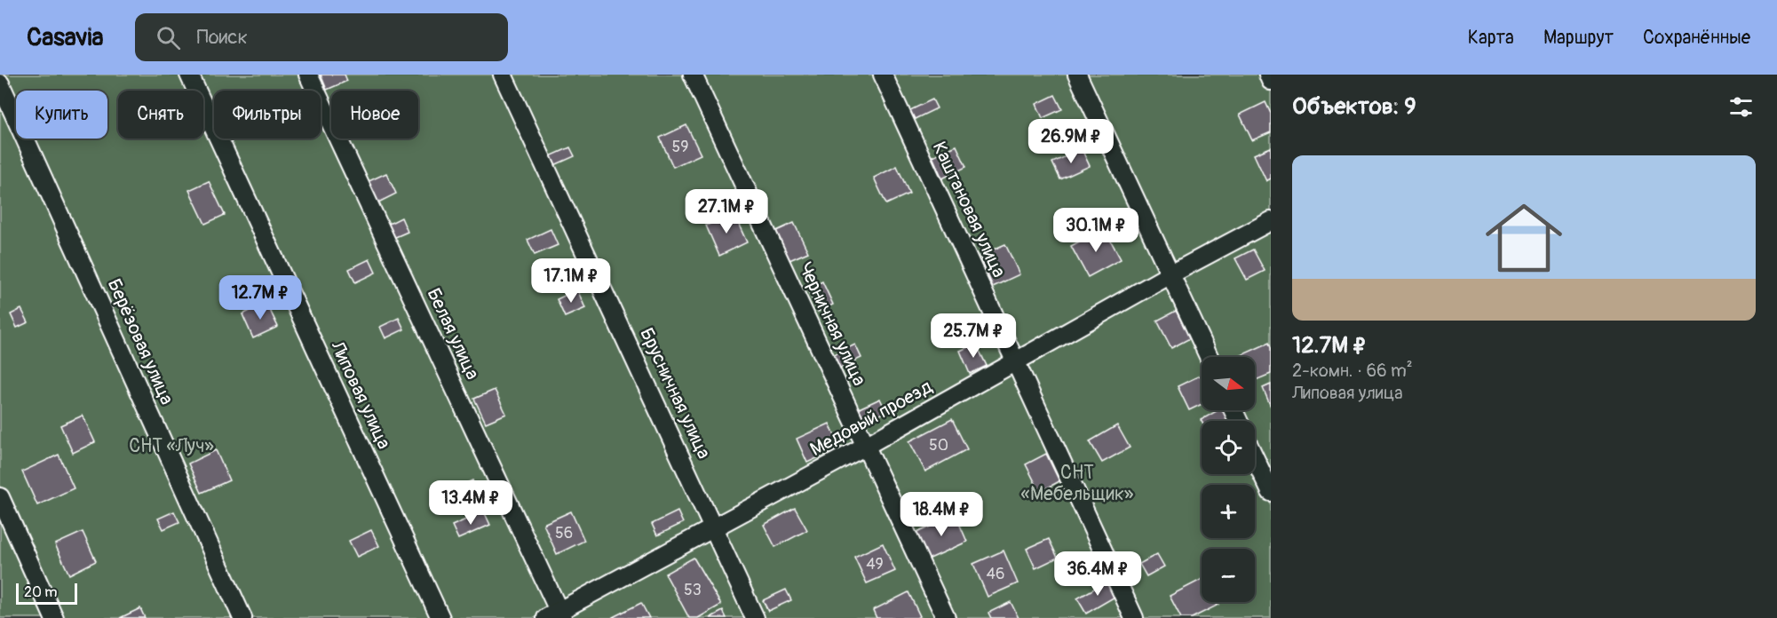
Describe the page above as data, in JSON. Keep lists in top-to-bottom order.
{
  "streets": {
    "street": [
      "Каштановая улица",
      "Черничная улица",
      "Белая улица",
      "Берёзовая улица",
      "Брусничная улица",
      "Липовая улица",
      "Медовый проезд"
    ]
  },
  "crossings": [
    ["Каштановая улица", "Медовый проезд"],
    ["Черничная улица", "Медовый проезд"],
    ["Белая улица", "Медовый проезд"],
    ["Брусничная улица", "Медовый проезд"]
  ],
  "parks": ["СНТ «Луч»", "СНТ «Мебельщик»"],
  "house_numbers": [
    "59",
    "50",
    "56",
    "49",
    "46",
    "53"
  ],
  "scale_bar": "20 m",
  "north": "right",
  "page": {
    "header": "Casavia",
    "search": "Поиск",
    "nav": ["Карта", "Маршрут", "Сохранённые"],
    "heading": "Объектов: 9",
    "chip": [
      "Купить",
      "Снять",
      "Фильтры",
      "Новое"
    ],
    "price": [
      "26.9M ₽",
      "27.1M ₽",
      "30.1M ₽",
      "17.1M ₽",
      "12.7M ₽",
      "25.7M ₽",
      "13.4M ₽",
      "18.4M ₽",
      "36.4M ₽"
    ],
    "list": [
      {
        "name": "12.7M ₽",
        "note": "2-комн. · 66 m² · Липовая улица"
      }
    ],
    "map_buttons": ["+", "−"],
    "scale": "20 m"
  }
}
